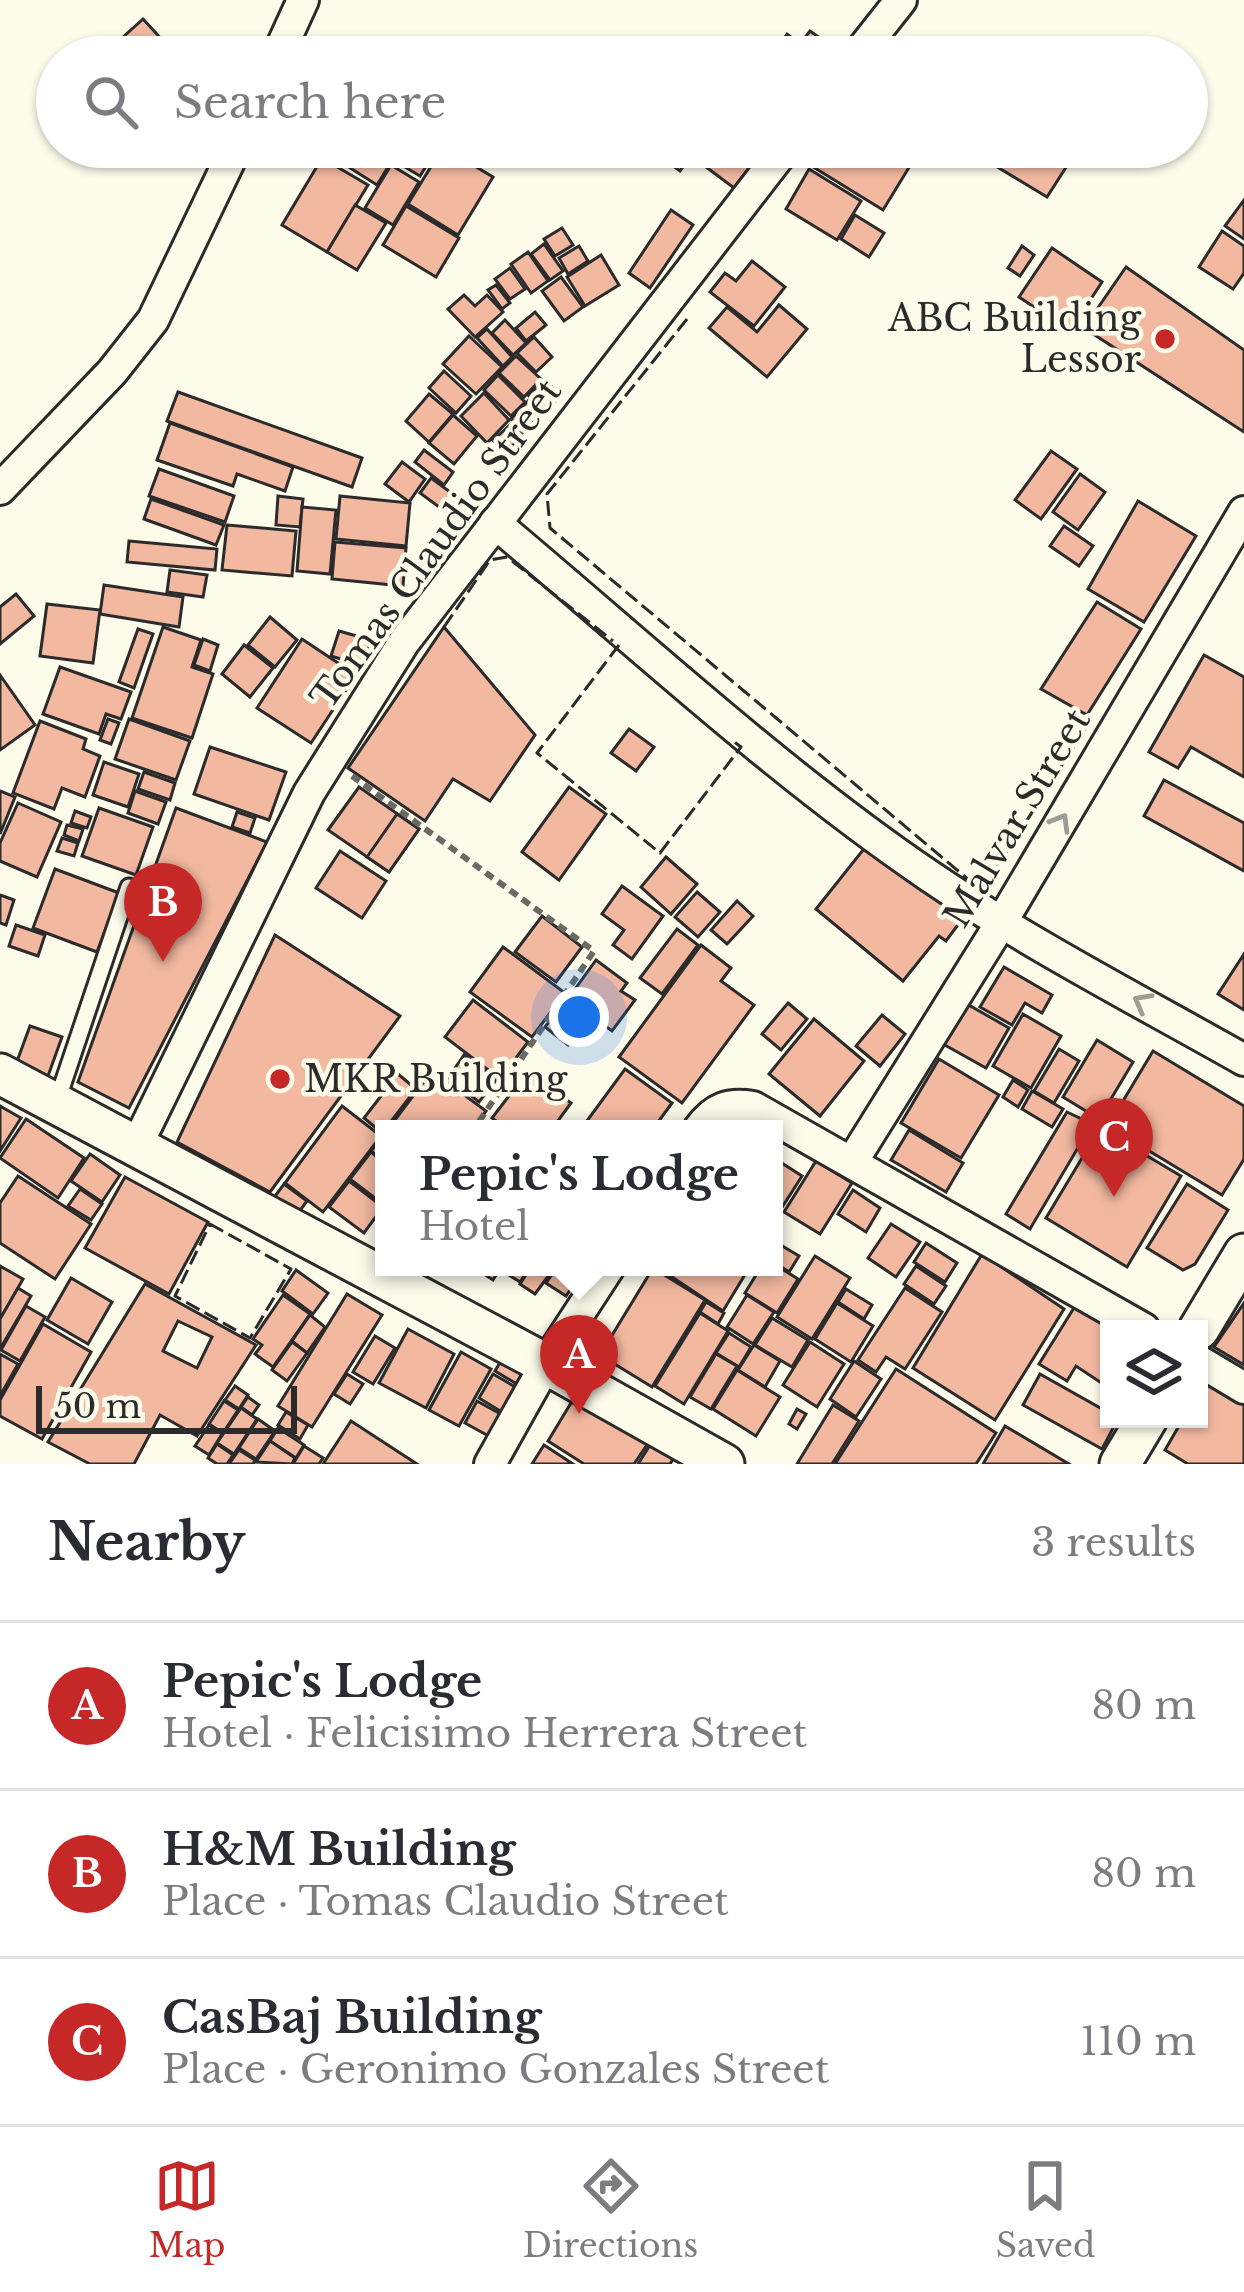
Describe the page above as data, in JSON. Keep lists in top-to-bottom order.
{
  "streets": {
    "street": ["Tomas Claudio Street", "Malvar Street"]
  },
  "one_way": ["Malvar Street"],
  "places": ["ABC Building Lessor", "MKR Building"],
  "scale_bar": "50 m",
  "page": {
    "search": "Search here",
    "pins": ["B", "C", "A"],
    "popup": ["Pepic's Lodge", "Hotel"],
    "scale": "50 m",
    "heading": ["Nearby", "3 results"],
    "list": [
      {
        "mark": "A",
        "name": "Pepic's Lodge",
        "note": "Hotel · Felicisimo Herrera Street",
        "value": "80 m"
      },
      {
        "mark": "B",
        "name": "H&M Building",
        "note": "Place · Tomas Claudio Street",
        "value": "80 m"
      },
      {
        "mark": "C",
        "name": "CasBaj Building",
        "note": "Place · Geronimo Gonzales Street",
        "value": "110 m"
      }
    ],
    "nav": ["Map", "Directions", "Saved"]
  }
}
